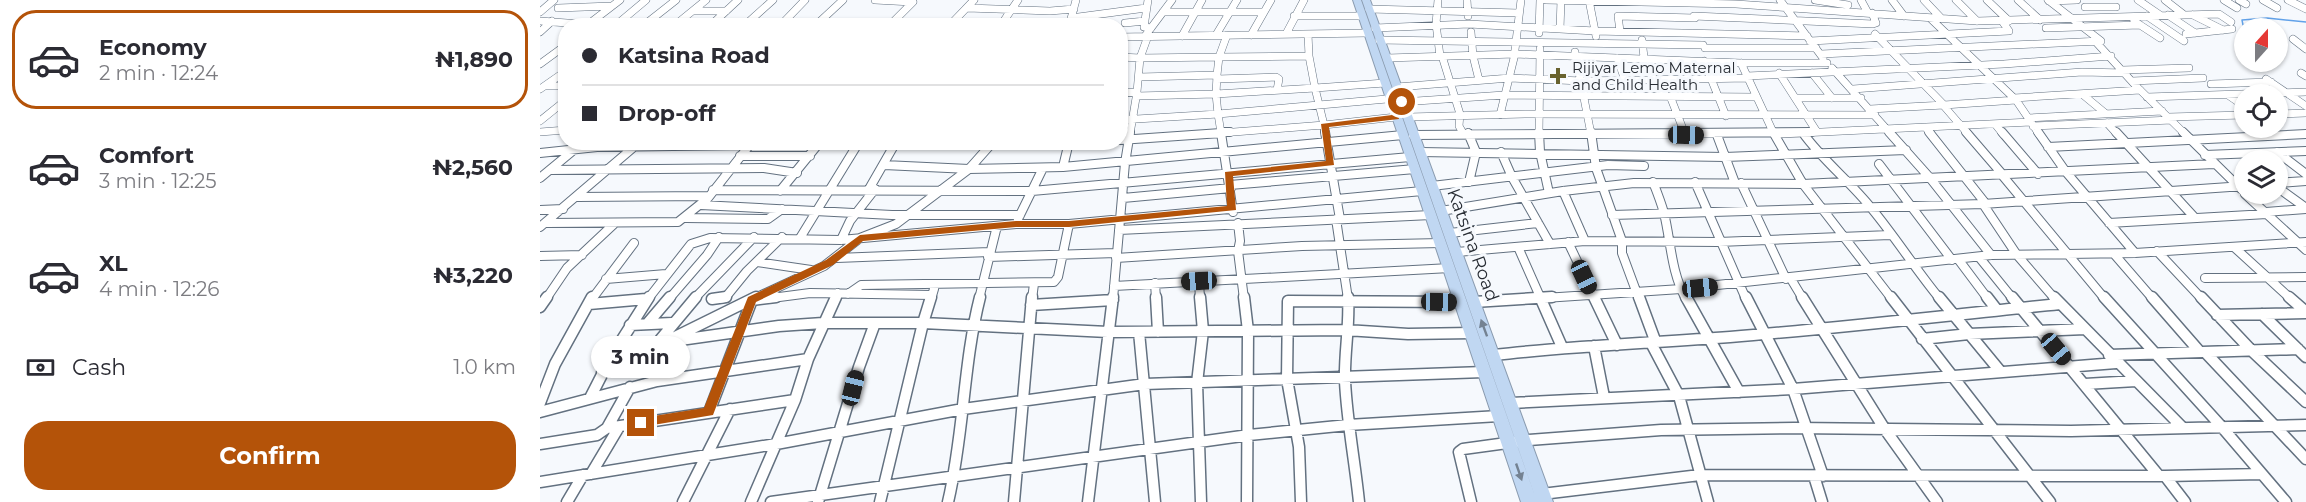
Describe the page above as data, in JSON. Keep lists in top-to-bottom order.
{
  "streets": {
    "highway": ["Katsina Road"]
  },
  "places": {
    "health": ["Rijiyar Lemo Maternal and Child Health"]
  },
  "north": "top",
  "page": {
    "list": [
      {
        "name": "Economy",
        "note": "2 min · 12:24",
        "value": "₦1,890"
      },
      {
        "name": "Comfort",
        "note": "3 min · 12:25",
        "value": "₦2,560"
      },
      {
        "name": "XL",
        "note": "4 min · 12:26",
        "value": "₦3,220"
      }
    ],
    "banner": ["Katsina Road", "Drop-off"],
    "pay": ["Cash", "1.0 km"],
    "bubble": "3 min",
    "buttons": "Confirm"
  }
}
